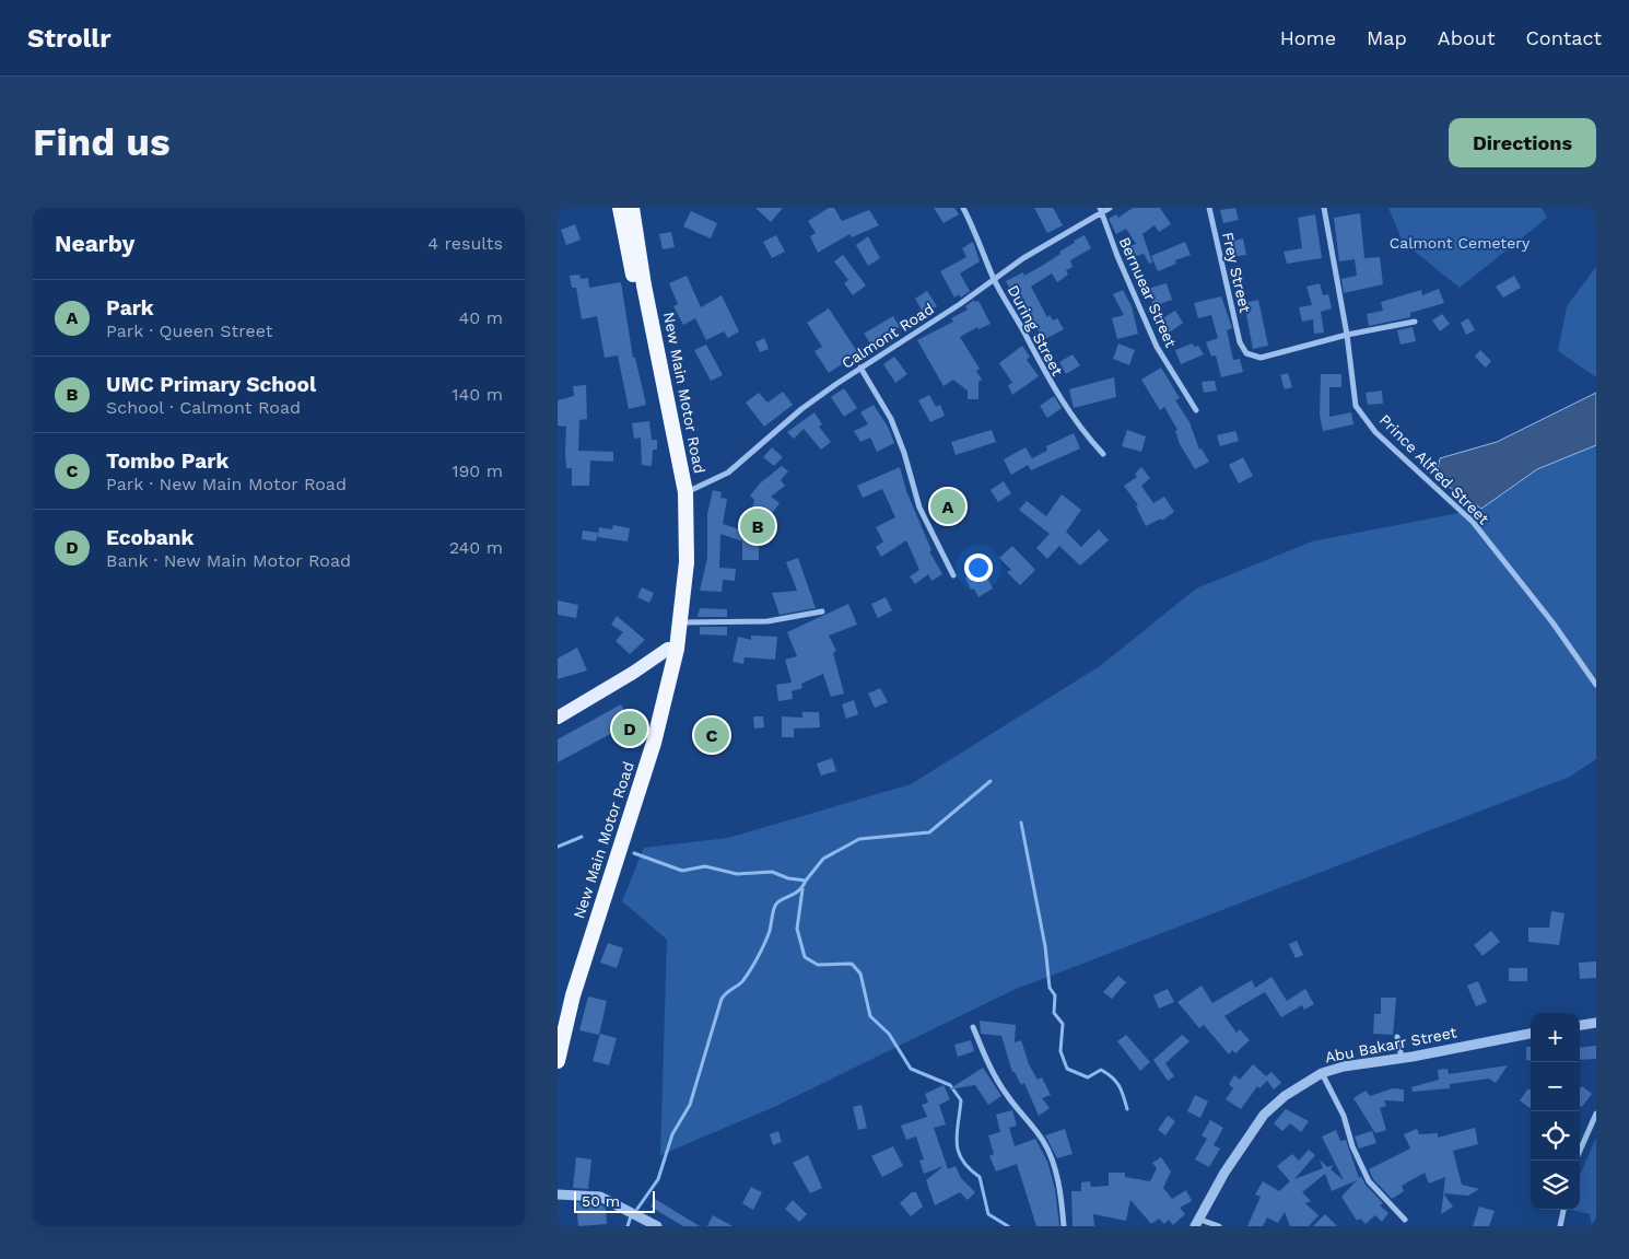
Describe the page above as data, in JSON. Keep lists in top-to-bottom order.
{
  "streets": {
    "highway": ["New Main Motor Road"],
    "street": [
      "Frey Street",
      "Bernuear Street",
      "During Street",
      "Calmont Road",
      "Prince Alfred Street",
      "Abu Bakarr Street"
    ]
  },
  "crossings": [
    ["Frey Street", "Prince Alfred Street"],
    ["Bernuear Street", "Calmont Road"],
    ["During Street", "Calmont Road"],
    ["Calmont Road", "New Main Motor Road"]
  ],
  "parks": ["Calmont Cemetery"],
  "scale_bar": "50 m",
  "page": {
    "header": "Strollr",
    "nav": [
      "Home",
      "Map",
      "About",
      "Contact"
    ],
    "buttons": "Directions",
    "title": "Find us",
    "heading": ["Nearby", "4 results"],
    "list": [
      {
        "mark": "A",
        "name": "Park",
        "note": "Park · Queen Street",
        "value": "40 m"
      },
      {
        "mark": "B",
        "name": "UMC Primary School",
        "note": "School · Calmont Road",
        "value": "140 m"
      },
      {
        "mark": "C",
        "name": "Tombo Park",
        "note": "Park · New Main Motor Road",
        "value": "190 m"
      },
      {
        "mark": "D",
        "name": "Ecobank",
        "note": "Bank · New Main Motor Road",
        "value": "240 m"
      }
    ],
    "pins": [
      "A",
      "B",
      "D",
      "C"
    ],
    "map_buttons": ["+", "−"],
    "scale": "50 m"
  }
}
